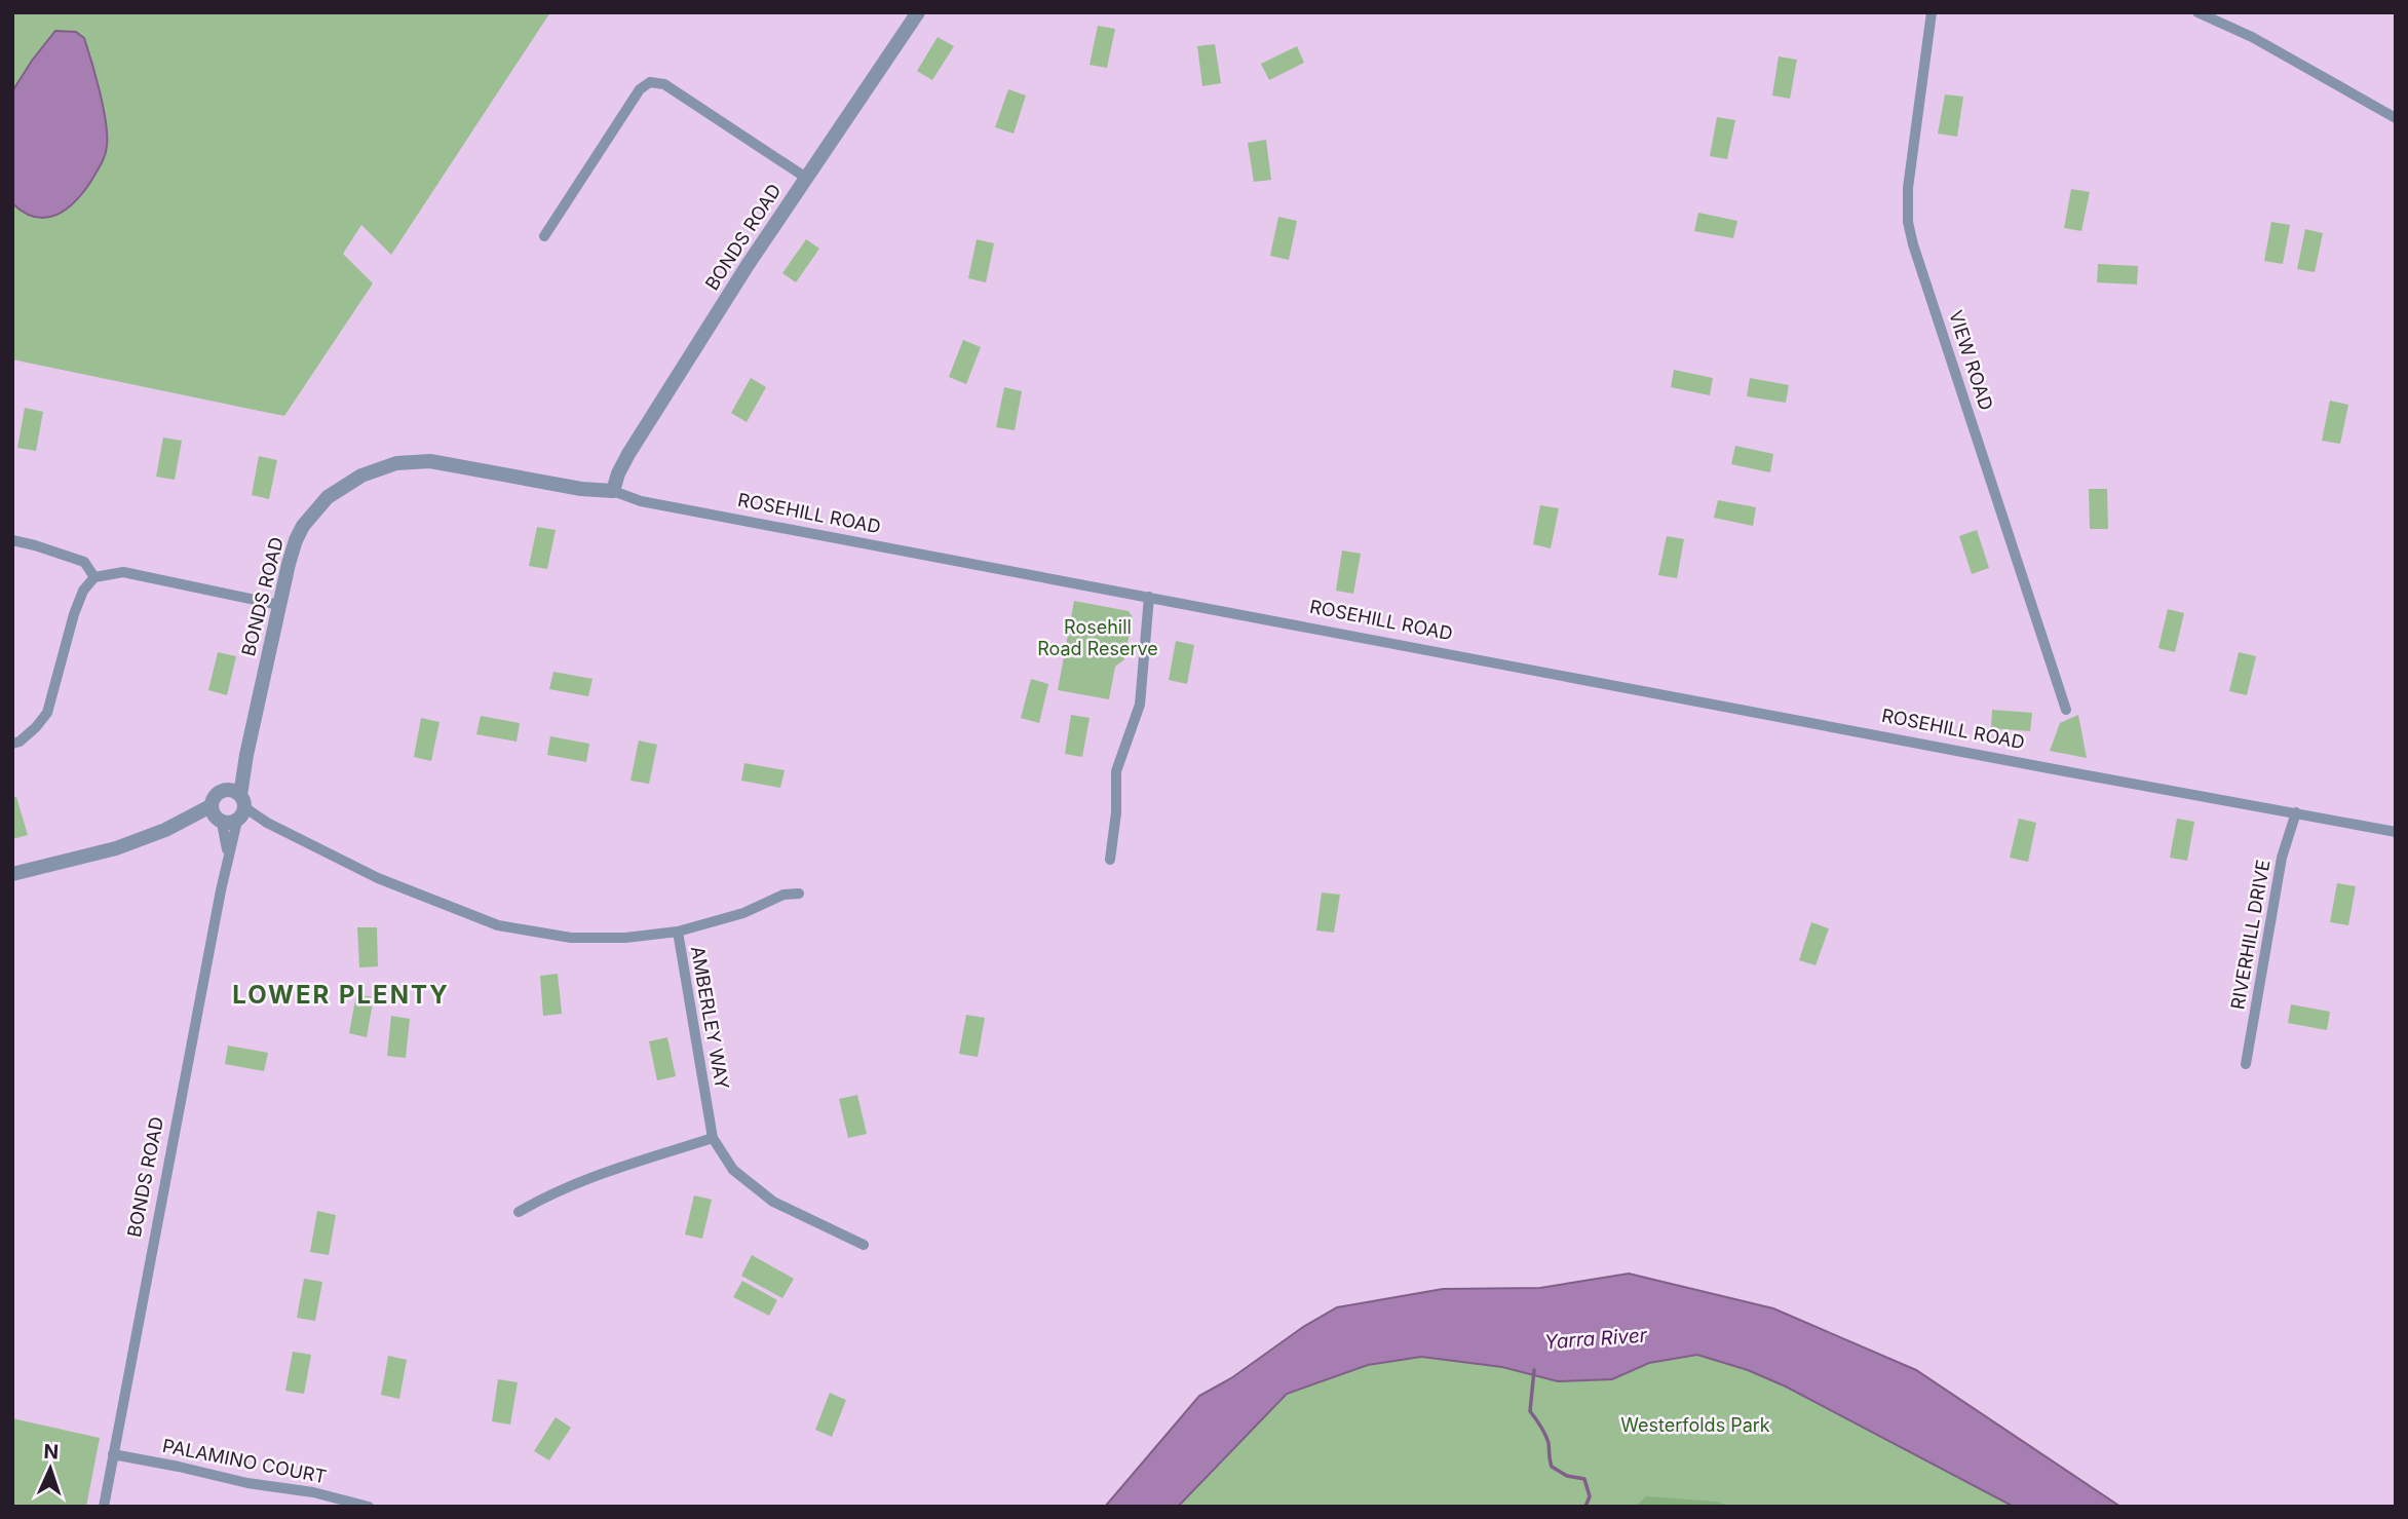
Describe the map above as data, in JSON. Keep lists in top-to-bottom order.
{
  "streets": {
    "street": [
      "BONDS ROAD",
      "VIEW ROAD",
      "ROSEHILL ROAD",
      "RIVERHILL DRIVE",
      "AMBERLEY WAY",
      "PALAMINO COURT"
    ]
  },
  "crossings": [
    ["BONDS ROAD", "ROSEHILL ROAD"],
    ["BONDS ROAD", "AMBERLEY WAY"],
    ["BONDS ROAD", "PALAMINO COURT"],
    ["ROSEHILL ROAD", "RIVERHILL DRIVE"]
  ],
  "districts": ["LOWER PLENTY"],
  "water": ["Yarra River"],
  "parks": ["Rosehill Road Reserve", "Westerfolds Park"],
  "north": "top"
}
